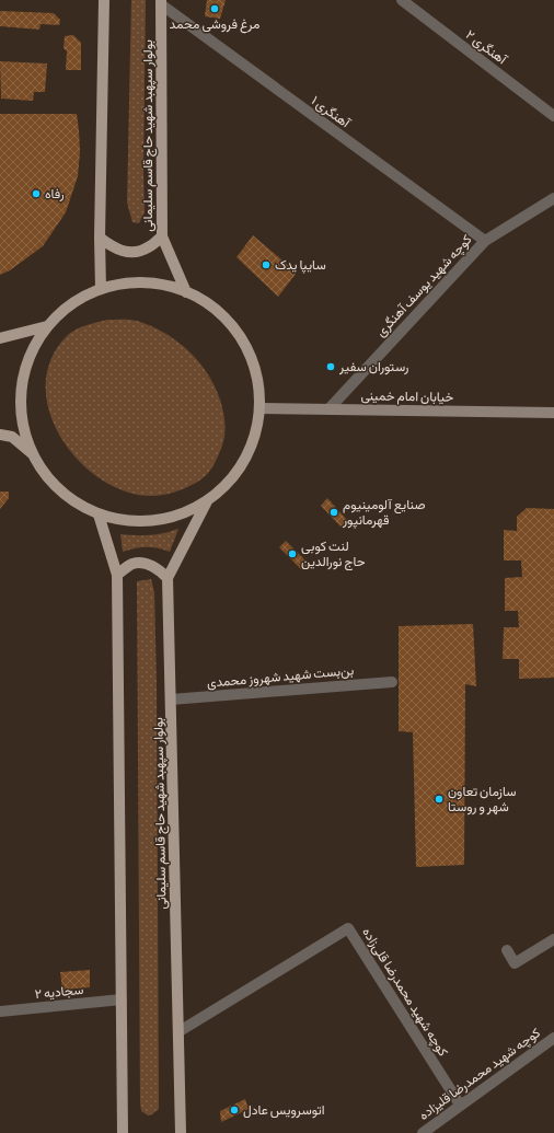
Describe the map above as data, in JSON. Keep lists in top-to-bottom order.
{
  "streets": {
    "main road": ["بولوار سپهبد شهید حاج قاسم سلیمانی", "خیابان امام خمینی"],
    "street": [
      "آهنگری ۲",
      "آهنگری ۱",
      "کوچه شهید یوسف آهنگری",
      "بن‌بست شهید شهروز محمدی",
      "سجادیه ۲",
      "کوچه شهید محمدرضا قلی‌زاده",
      "کوچه شهید محمدرضا قلیزاده"
    ]
  },
  "crossings": [
    ["آهنگری ۱", "بولوار سپهبد شهید حاج قاسم سلیمانی"],
    ["آهنگری ۱", "کوچه شهید یوسف آهنگری"],
    ["بولوار سپهبد شهید حاج قاسم سلیمانی", "بن‌بست شهید شهروز محمدی"],
    ["بولوار سپهبد شهید حاج قاسم سلیمانی", "کوچه شهید محمدرضا قلی‌زاده"],
    ["کوچه شهید یوسف آهنگری", "خیابان امام خمینی"],
    ["کوچه شهید محمدرضا قلی‌زاده", "کوچه شهید محمدرضا قلیزاده"]
  ],
  "places": [
    "مرغ فروشی محمد",
    "رفاه",
    "سایپا یدک",
    "رستوران سفیر",
    "صنایع آلومینیوم قهرمانپور",
    "لنت کوبی حاج نورالدین",
    "سازمان تعاون شهر و روستا",
    "اتوسرویس عادل"
  ]
}
